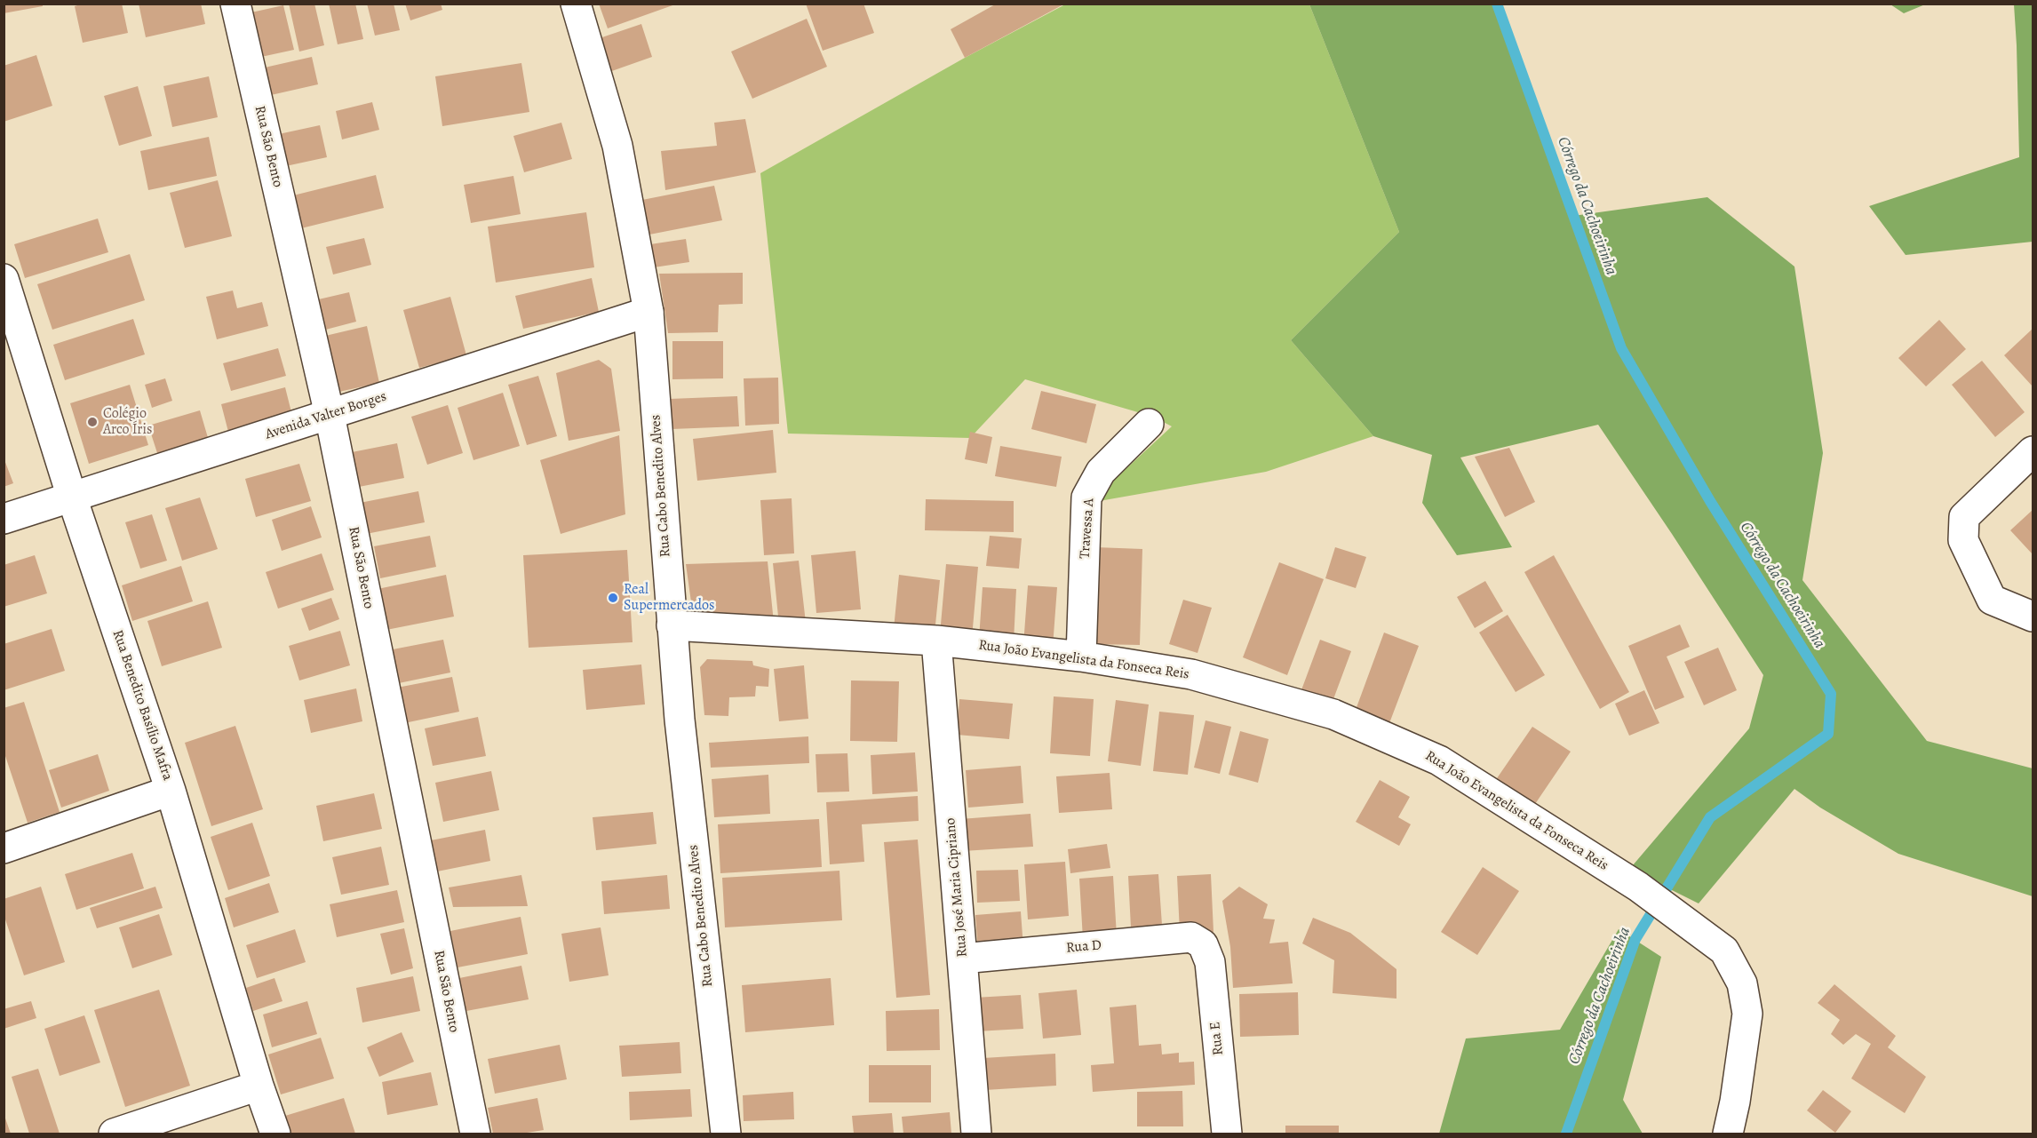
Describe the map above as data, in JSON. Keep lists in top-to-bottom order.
{
  "streets": {
    "street": [
      "Rua São Bento",
      "Avenida Valter Borges",
      "Rua Cabo Benedito Alves",
      "Travessa A",
      "Rua João Evangelista da Fonseca Reis",
      "Rua Benedito Basílio Mafra",
      "Rua José Maria Cipriano",
      "Rua D",
      "Rua E"
    ]
  },
  "crossings": [
    ["Rua São Bento", "Avenida Valter Borges"],
    ["Avenida Valter Borges", "Rua Cabo Benedito Alves"],
    ["Avenida Valter Borges", "Rua Benedito Basílio Mafra"],
    ["Rua Cabo Benedito Alves", "Rua João Evangelista da Fonseca Reis"],
    ["Travessa A", "Rua João Evangelista da Fonseca Reis"],
    ["Rua João Evangelista da Fonseca Reis", "Rua José Maria Cipriano"],
    ["Rua José Maria Cipriano", "Rua D"],
    ["Rua D", "Rua E"]
  ],
  "water": ["Córrego da Cachoeirinha"],
  "places": ["Colégio Arco Íris", "Real Supermercados"]
}
